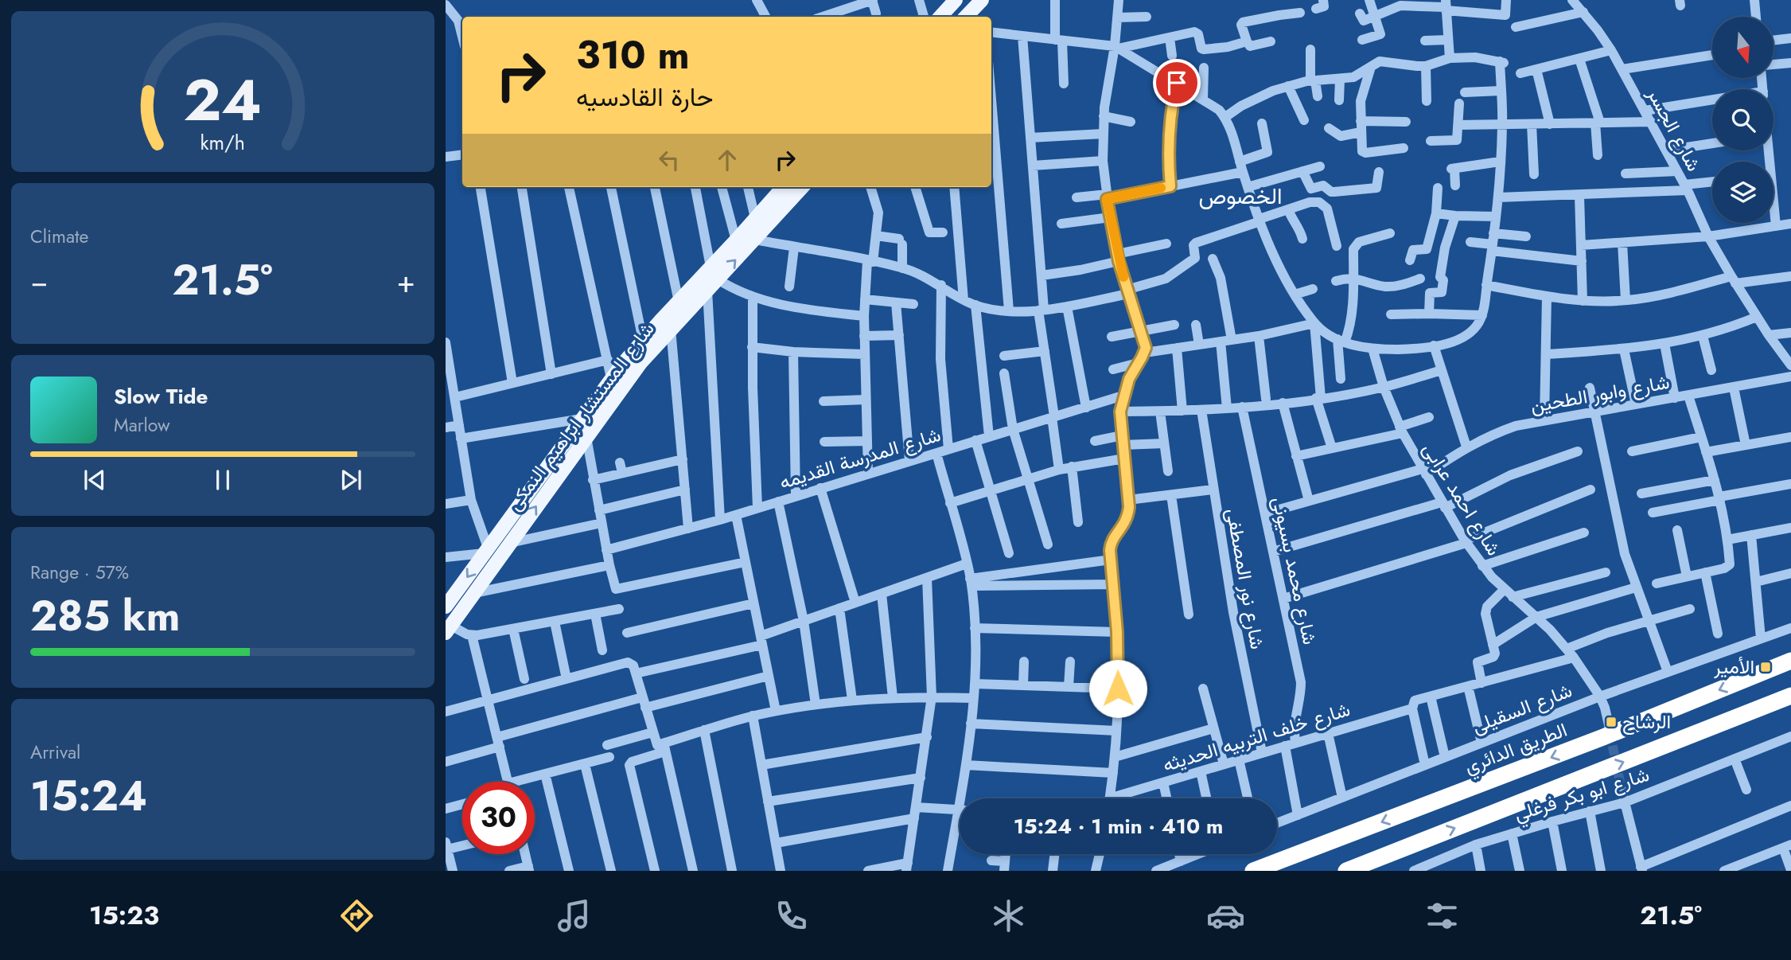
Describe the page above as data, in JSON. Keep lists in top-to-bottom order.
{
  "streets": {
    "highway": ["الطريق الدائري"],
    "main road": ["شارع المستشار ابراهيم النمكى"],
    "street": [
      "شارع الجسر",
      "شارع وابور الطحين",
      "شارع المدرسة القديمه",
      "شارع احمد عرابى",
      "شارع محمد بسيونى",
      "شارع نور المصطفى",
      "شارع السقيلى",
      "شارع خلف التربيه الحديثه",
      "شارع ابو بكر فرغلي"
    ]
  },
  "crossings": [
    ["شارع وابور الطحين", "شارع احمد عرابى"],
    ["شارع وابور الطحين", "شارع محمد بسيونى"],
    ["شارع احمد عرابى", "شارع السقيلى"],
    ["شارع محمد بسيونى", "شارع خلف التربيه الحديثه"],
    ["شارع نور المصطفى", "شارع خلف التربيه الحديثه"]
  ],
  "districts": ["الخصوص"],
  "places": {
    "transit": ["الأمير", "الرشاح"]
  },
  "north": "bottom",
  "page": {
    "turn": ["310 m", "حارة القادسيه"],
    "tile": [
      "Climate",
      ["Range · 57%", "285 km"],
      ["Arrival", "15:24"]
    ],
    "heat": ["−", "21.5°", "+"],
    "song": ["Slow Tide", "Marlow"],
    "limit": "30",
    "trip": "15:24 · 1 min · 410 m",
    "tabs": ["15:23", "21.5°"],
    "gauge": ["24", "km/h"]
  }
}
